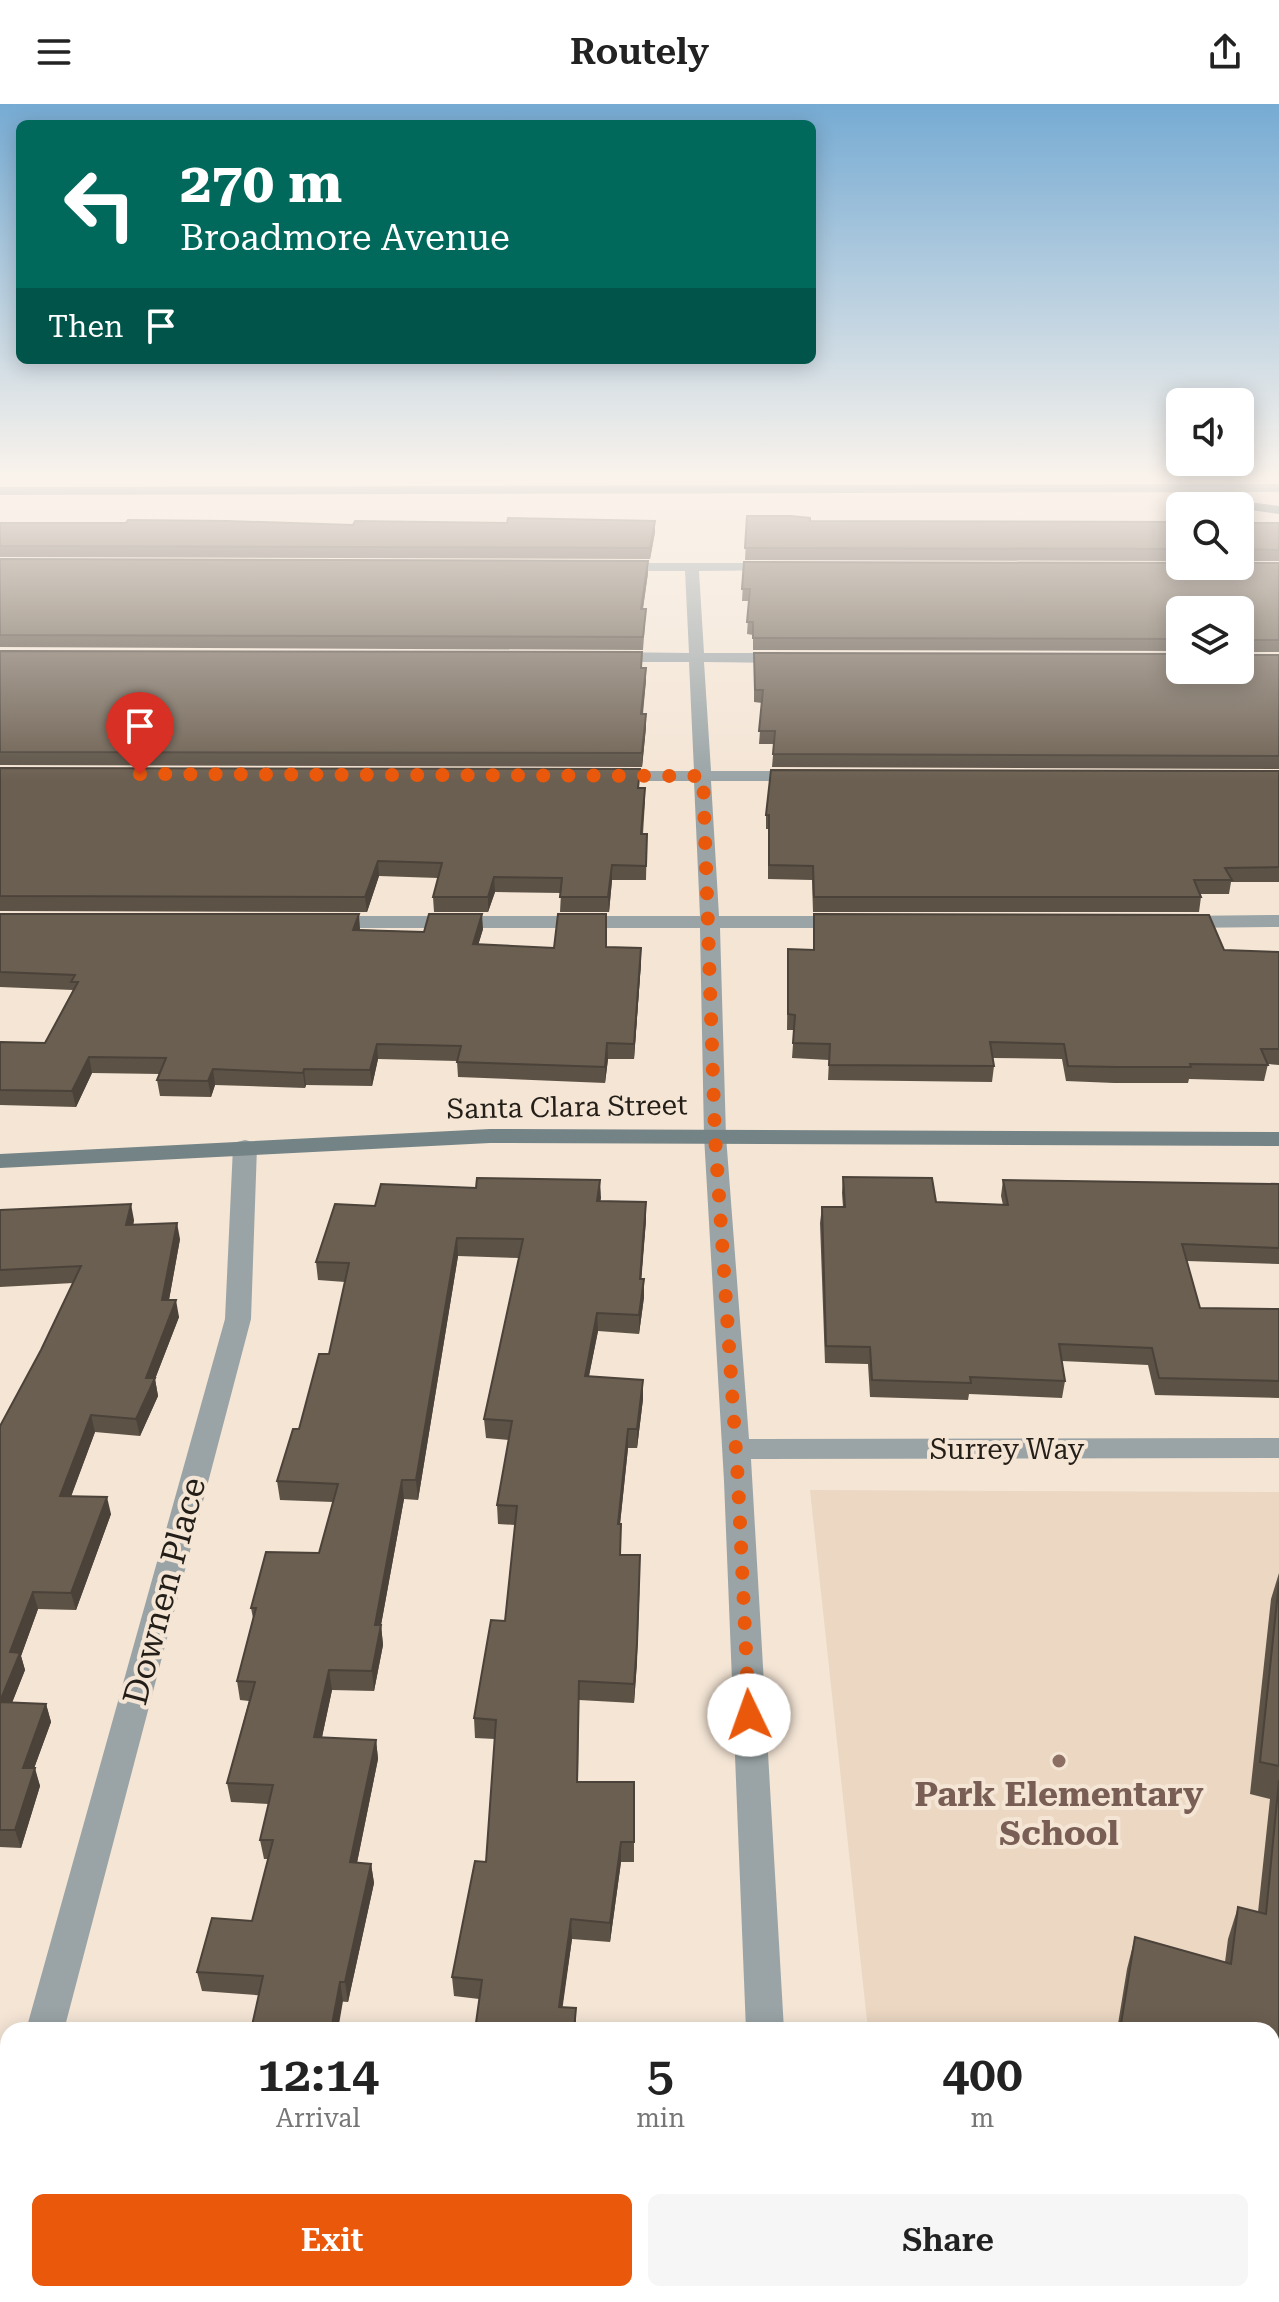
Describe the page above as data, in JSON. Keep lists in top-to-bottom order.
{
  "streets": {
    "main road": ["Santa Clara Street"],
    "street": ["Surrey Way", "Downen Place"]
  },
  "crossings": [
    ["Santa Clara Street", "Downen Place"]
  ],
  "places": ["Park Elementary School"],
  "page": {
    "header": "Routely",
    "turn": ["270 m", "Broadmore Avenue"],
    "then": "Then",
    "eta": [
      "12:14",
      "Arrival",
      "5",
      "min",
      "400",
      "m"
    ],
    "buttons": ["Exit", "Share"]
  }
}
